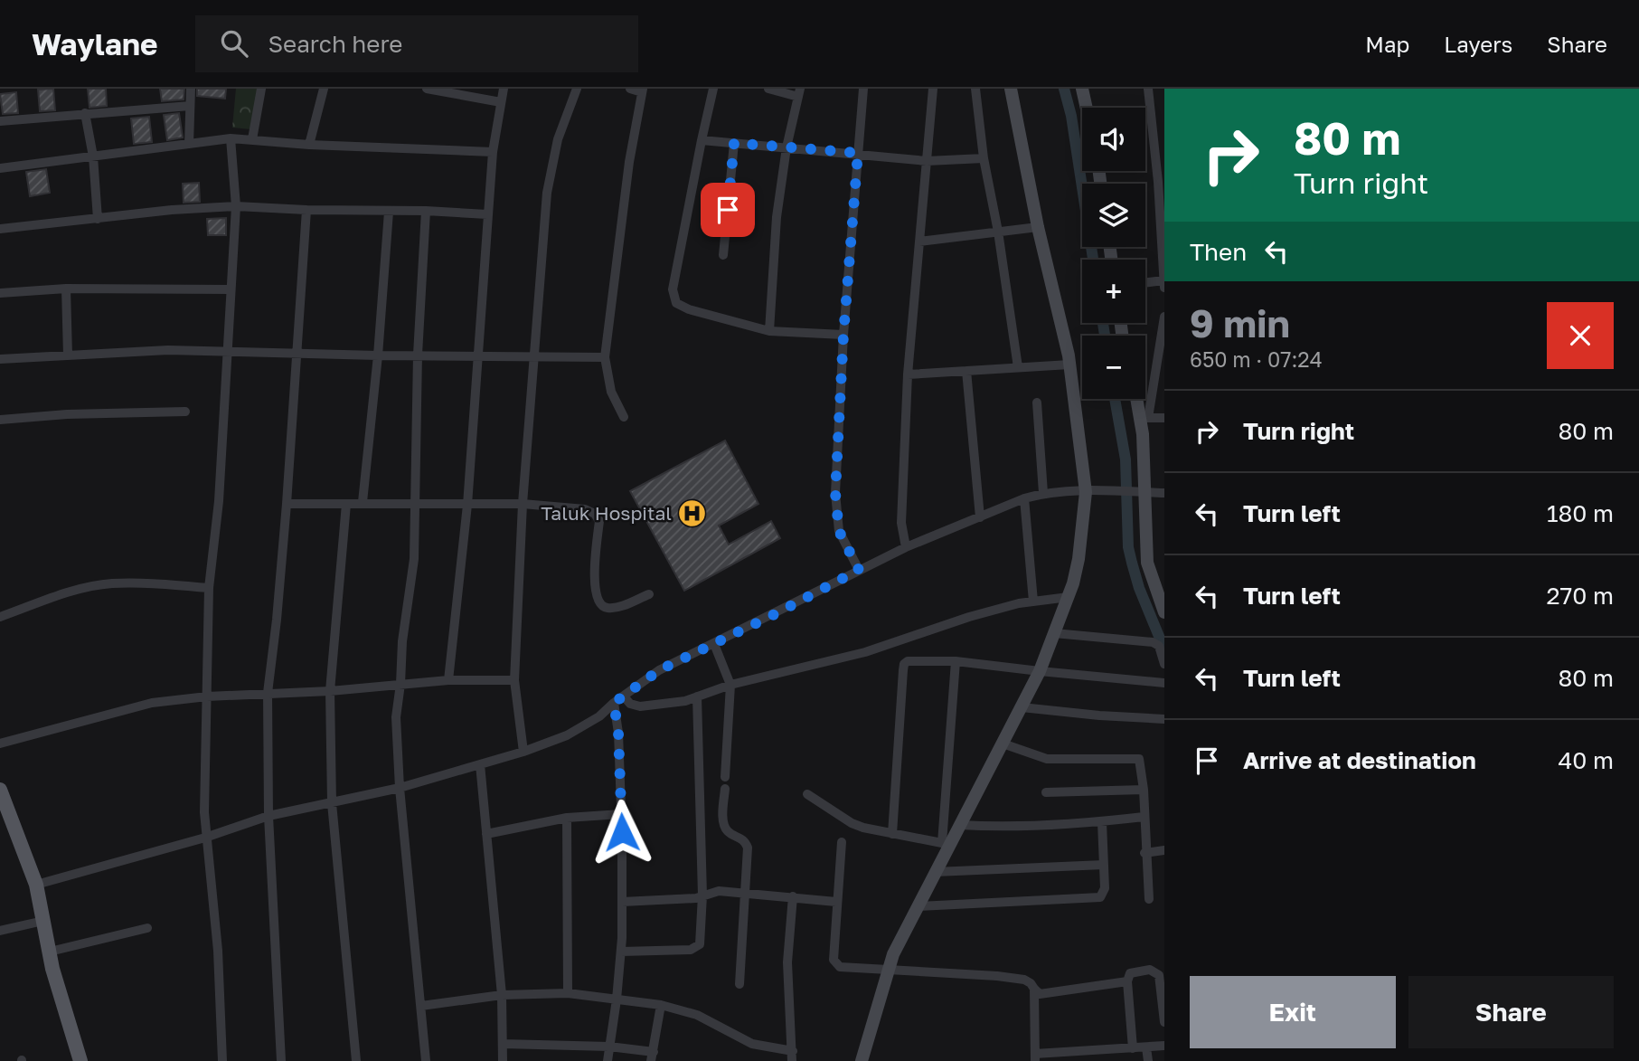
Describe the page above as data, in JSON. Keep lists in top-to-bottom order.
{
  "places": {
    "hospital": ["Taluk Hospital"]
  },
  "page": {
    "header": "Waylane",
    "search": "Search here",
    "nav": ["Map", "Layers", "Share"],
    "turn": ["80 m", "Turn right"],
    "map_buttons": ["+", "−"],
    "then": "Then",
    "heading": ["9 min", "650 m · 07:24"],
    "list": [
      {
        "name": "Turn right",
        "value": "80 m"
      },
      {
        "name": "Turn left",
        "value": "180 m"
      },
      {
        "name": "Turn left",
        "value": "270 m"
      },
      {
        "name": "Turn left",
        "value": "80 m"
      },
      {
        "name": "Arrive at destination",
        "value": "40 m"
      }
    ],
    "buttons": ["Exit", "Share"]
  }
}
